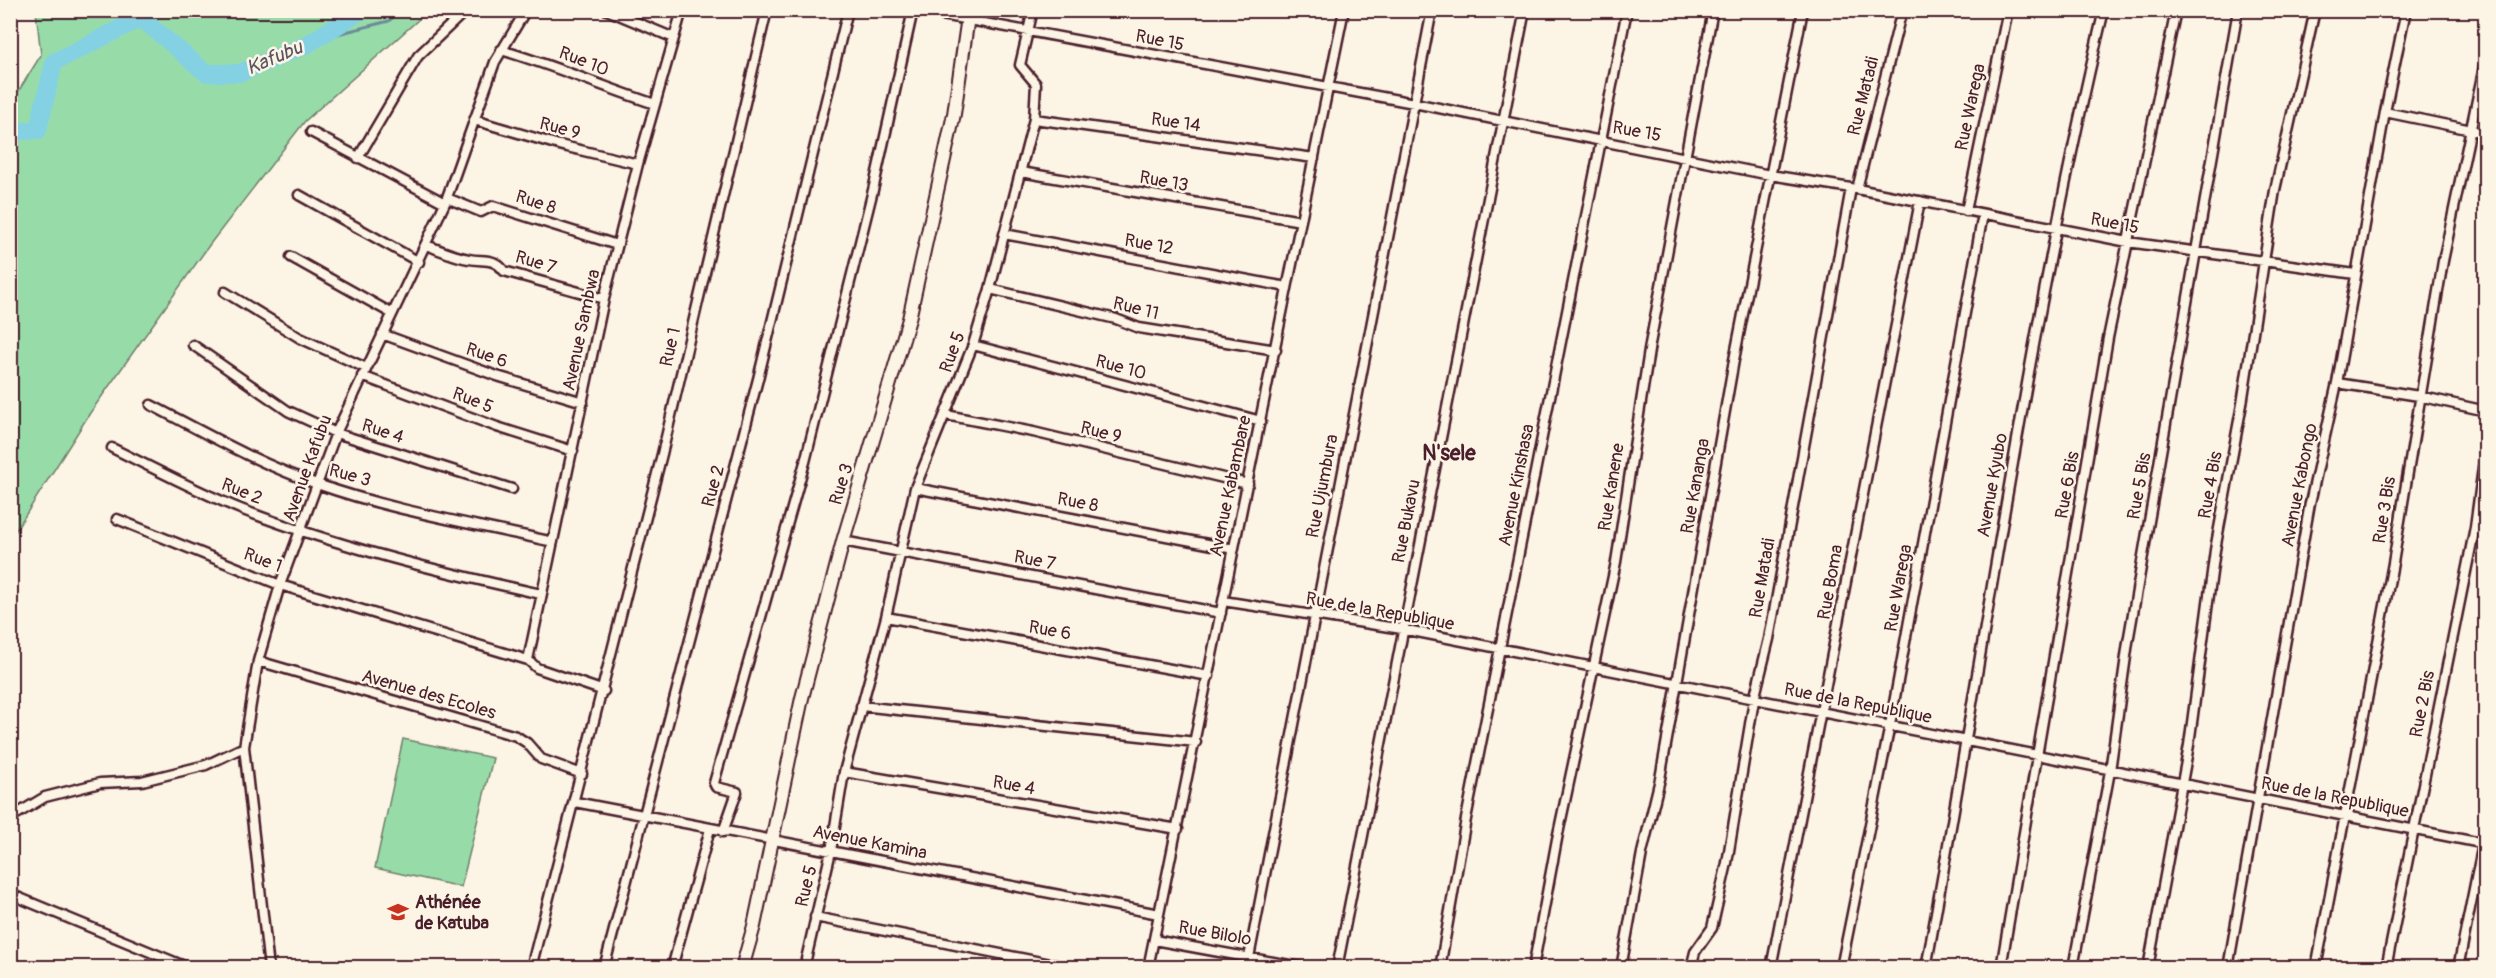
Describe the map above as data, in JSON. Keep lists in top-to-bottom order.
{
  "streets": {
    "street": [
      "Rue 15",
      "Rue 10",
      "Rue Matadi",
      "Rue Warega",
      "Rue 14",
      "Rue 9",
      "Rue 13",
      "Rue 8",
      "Rue 12",
      "Rue 7",
      "Rue 11",
      "Avenue Sambwa",
      "Rue 1",
      "Rue 5",
      "Rue 6",
      "Rue 4",
      "Avenue Kafubu",
      "Rue 3",
      "Avenue Kinshasa",
      "Avenue Kyubo",
      "Rue 6 Bis",
      "Rue 4 Bis",
      "Avenue Kabongo",
      "Rue 2",
      "Avenue Kabambare",
      "Rue Ujumbura",
      "Rue Kananga",
      "Rue 5 Bis",
      "Rue Kanene",
      "Rue 3 Bis",
      "Rue Bukavu",
      "Rue Boma",
      "Rue de la Republique",
      "Avenue des Ecoles",
      "Rue 2 Bis",
      "Avenue Kamina",
      "Rue Bilolo"
    ]
  },
  "crossings": [
    ["Rue 15", "Rue Matadi"],
    ["Rue 15", "Rue Warega"],
    ["Rue 15", "Rue 5"],
    ["Rue 15", "Rue 3"],
    ["Rue 15", "Avenue Kinshasa"],
    ["Rue 15", "Avenue Kyubo"],
    ["Rue 15", "Rue 6 Bis"],
    ["Rue 15", "Rue 4 Bis"],
    ["Rue 15", "Avenue Kabongo"],
    ["Rue 15", "Avenue Kabambare"],
    ["Rue 15", "Rue Ujumbura"],
    ["Rue 15", "Rue Kananga"],
    ["Rue 15", "Rue 5 Bis"],
    ["Rue 15", "Rue Kanene"],
    ["Rue 15", "Rue Bukavu"],
    ["Rue 15", "Rue Boma"],
    ["Rue 10", "Avenue Sambwa"],
    ["Rue 10", "Rue 5"],
    ["Rue 10", "Avenue Kafubu"],
    ["Rue 10", "Avenue Kabambare"],
    ["Rue Matadi", "Rue de la Republique"],
    ["Rue Warega", "Rue de la Republique"],
    ["Rue 14", "Rue 5"],
    ["Rue 14", "Avenue Kabambare"],
    ["Rue 9", "Avenue Sambwa"],
    ["Rue 9", "Rue 5"],
    ["Rue 9", "Avenue Kafubu"],
    ["Rue 9", "Avenue Kabambare"],
    ["Rue 13", "Rue 5"],
    ["Rue 13", "Avenue Kabambare"],
    ["Rue 8", "Avenue Sambwa"],
    ["Rue 8", "Rue 5"],
    ["Rue 8", "Avenue Kafubu"],
    ["Rue 8", "Avenue Kabambare"],
    ["Rue 12", "Rue 5"],
    ["Rue 12", "Avenue Kabambare"],
    ["Rue 7", "Avenue Sambwa"],
    ["Rue 7", "Rue 5"],
    ["Rue 7", "Avenue Kafubu"],
    ["Rue 7", "Rue 3"],
    ["Rue 7", "Avenue Kabambare"],
    ["Rue 11", "Rue 5"],
    ["Rue 11", "Avenue Kabambare"],
    ["Avenue Sambwa", "Rue 1"],
    ["Avenue Sambwa", "Rue 5"],
    ["Avenue Sambwa", "Rue 6"],
    ["Avenue Sambwa", "Rue 3"],
    ["Avenue Sambwa", "Rue 2"],
    ["Rue 1", "Avenue Kafubu"],
    ["Rue 1", "Avenue des Ecoles"],
    ["Rue 1", "Avenue Kamina"],
    ["Rue 5", "Rue 6"],
    ["Rue 5", "Rue 4"],
    ["Rue 5", "Avenue Kafubu"],
    ["Rue 5", "Avenue Kamina"],
    ["Rue 6", "Avenue Kafubu"],
    ["Rue 6", "Avenue Kabambare"],
    ["Rue 4", "Avenue Kafubu"],
    ["Rue 4", "Avenue Kabambare"],
    ["Avenue Kafubu", "Rue 3"],
    ["Avenue Kafubu", "Rue 2"],
    ["Avenue Kafubu", "Avenue des Ecoles"],
    ["Rue 3", "Avenue Kamina"],
    ["Avenue Kinshasa", "Rue de la Republique"],
    ["Avenue Kyubo", "Rue de la Republique"],
    ["Rue 6 Bis", "Rue de la Republique"],
    ["Rue 4 Bis", "Rue de la Republique"],
    ["Avenue Kabongo", "Rue de la Republique"],
    ["Rue 2", "Avenue Kamina"],
    ["Avenue Kabambare", "Rue de la Republique"],
    ["Avenue Kabambare", "Avenue Kamina"],
    ["Avenue Kabambare", "Rue Bilolo"],
    ["Rue Ujumbura", "Rue de la Republique"],
    ["Rue Ujumbura", "Rue Bilolo"],
    ["Rue Kananga", "Rue de la Republique"],
    ["Rue 5 Bis", "Rue de la Republique"],
    ["Rue Kanene", "Rue de la Republique"],
    ["Rue 3 Bis", "Rue de la Republique"],
    ["Rue Bukavu", "Rue de la Republique"],
    ["Rue Boma", "Rue de la Republique"],
    ["Rue de la Republique", "Rue 2 Bis"]
  ],
  "districts": ["N'sele"],
  "water": ["Kafubu"],
  "places": {
    "school or university": ["Athénée de Katuba"]
  }
}
